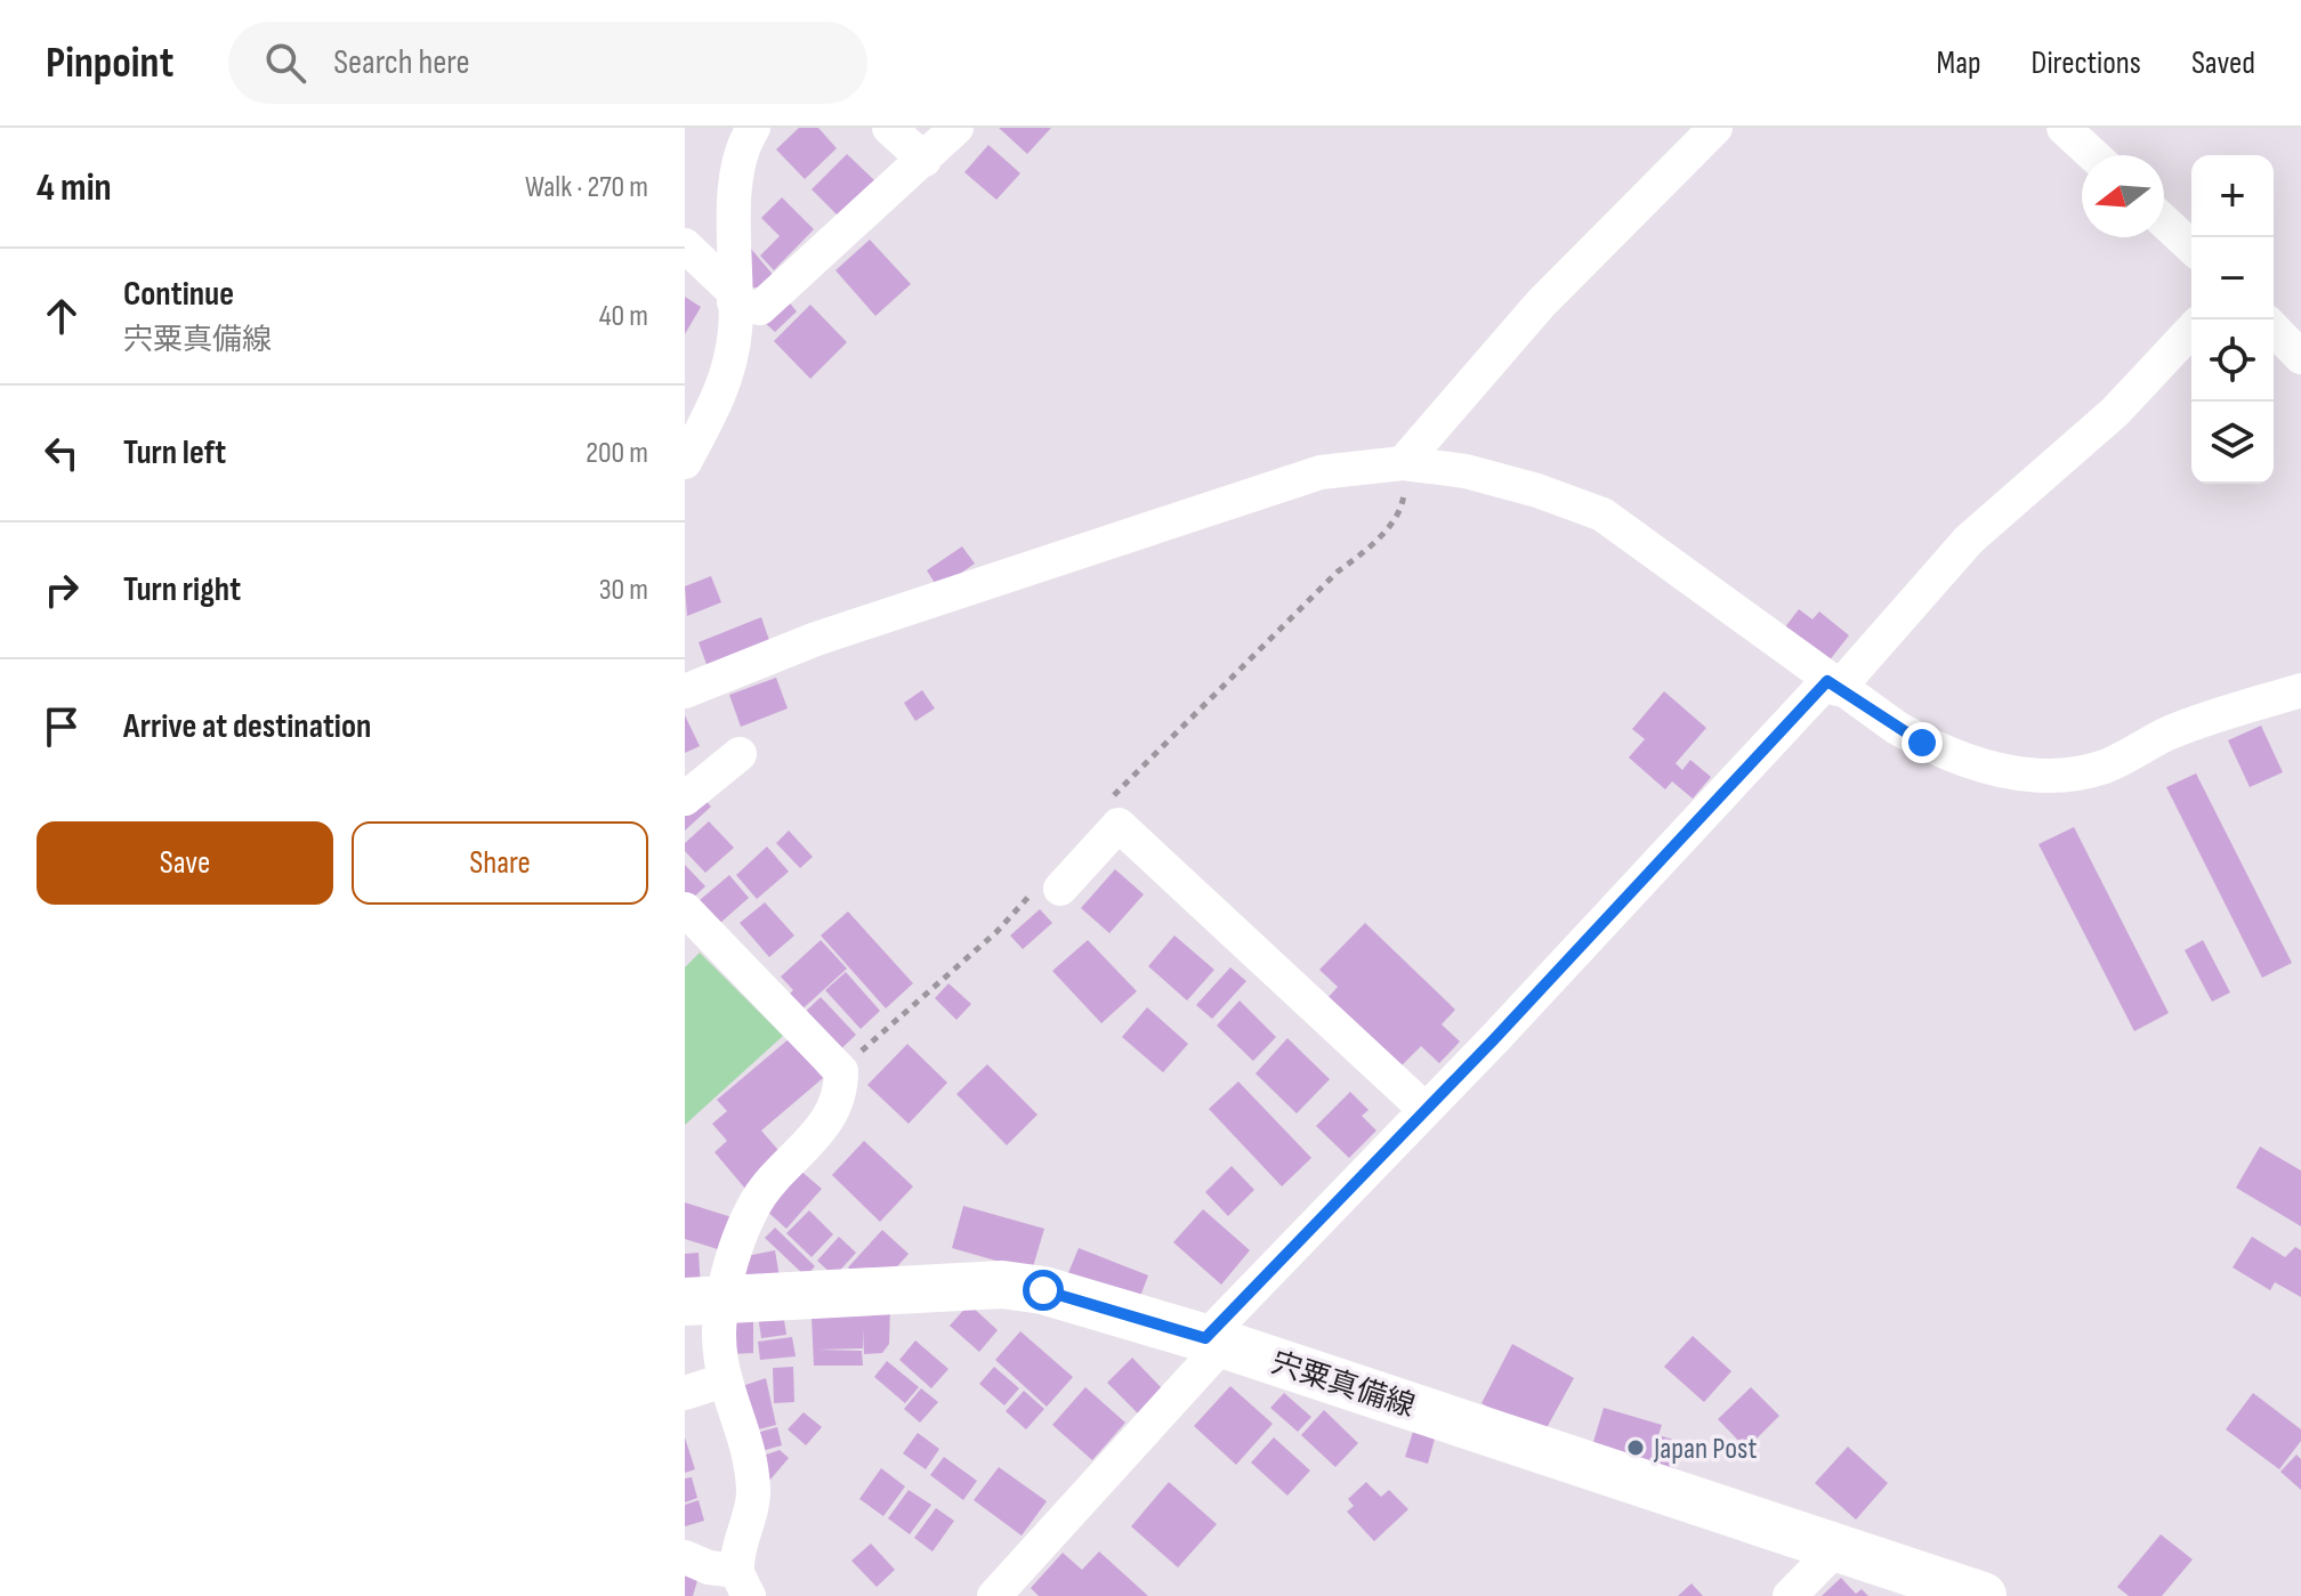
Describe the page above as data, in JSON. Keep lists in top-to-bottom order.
{
  "streets": {
    "main road": ["宍粟真備線"]
  },
  "places": ["Japan Post"],
  "north": "left",
  "page": {
    "header": "Pinpoint",
    "search": "Search here",
    "nav": ["Map", "Directions", "Saved"],
    "heading": ["4 min", "Walk · 270 m"],
    "map_buttons": ["+", "−"],
    "list": [
      ["Continue", "宍粟真備線", "40 m"],
      ["Turn left", "200 m"],
      ["Turn right", "30 m"],
      "Arrive at destination"
    ],
    "buttons": ["Save", "Share"]
  }
}
